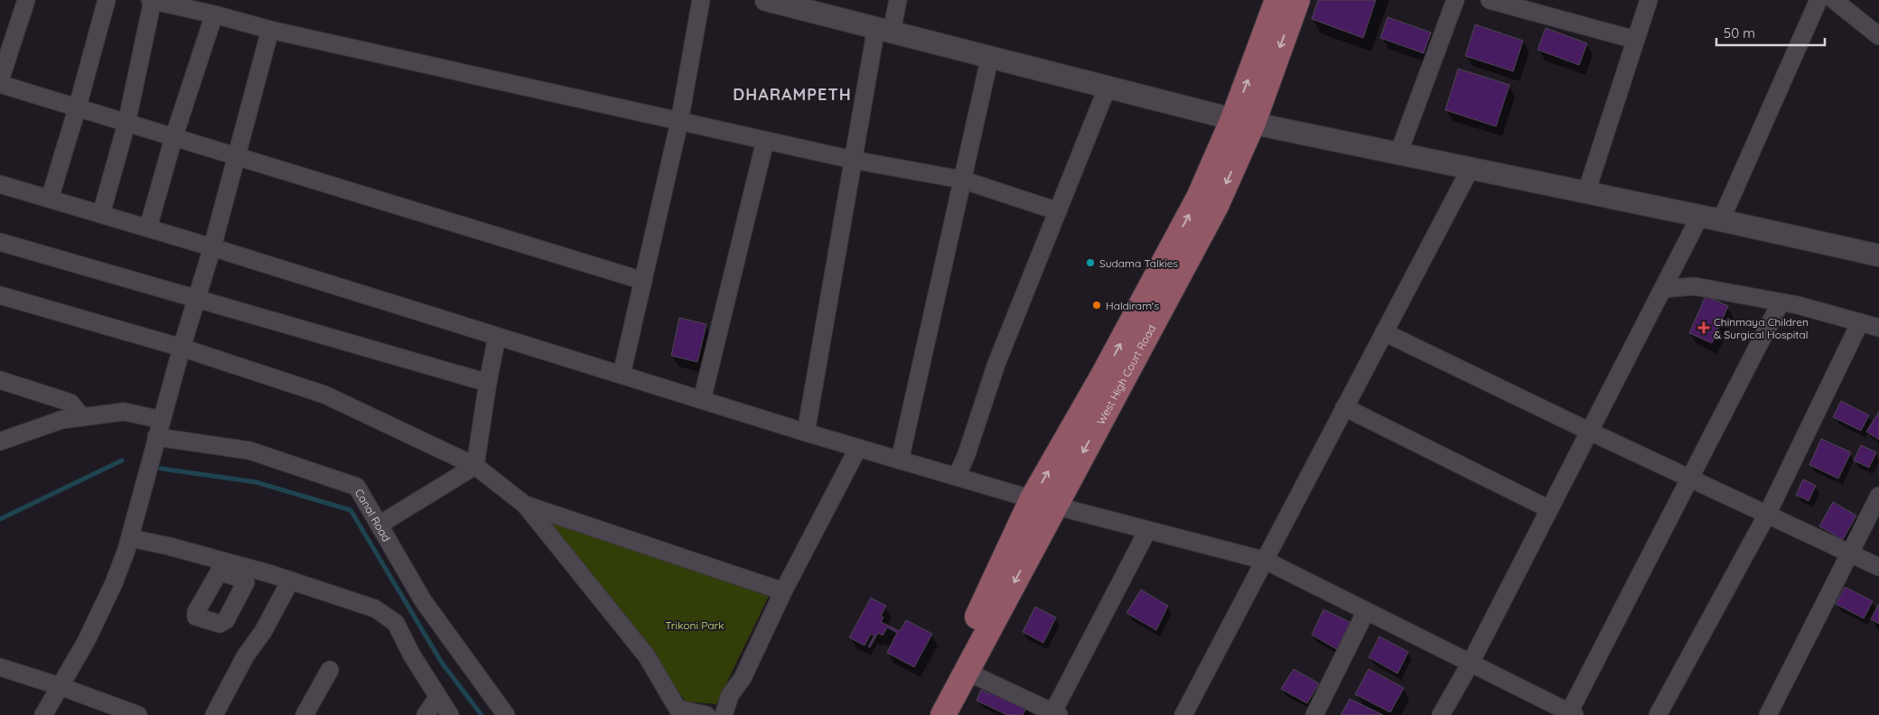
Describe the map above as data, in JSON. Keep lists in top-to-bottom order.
{
  "streets": {
    "main road": ["West High Court Road"],
    "street": ["Canal Road"]
  },
  "districts": ["DHARAMPETH"],
  "parks": ["Trikoni Park"],
  "places": {
    "other": ["Sudama Talkies", "Haldiram's"],
    "health": ["Chinmaya Children & Surgical Hospital"]
  },
  "scale_bar": "50 m"
}
